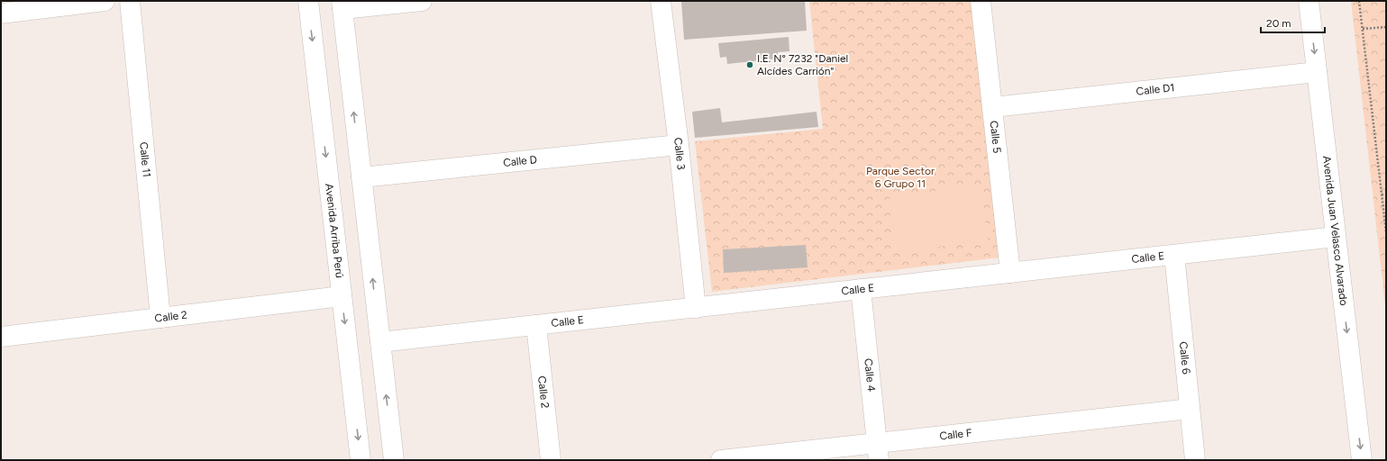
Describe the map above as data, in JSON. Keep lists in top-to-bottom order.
{
  "streets": {
    "street": [
      "Calle D1",
      "Calle 5",
      "Calle 3",
      "Calle 11",
      "Calle D",
      "Avenida Arriba Perú",
      "Avenida Juan Velasco Alvarado",
      "Calle E",
      "Calle 2",
      "Calle 6",
      "Calle 4",
      "Calle F"
    ]
  },
  "crossings": [
    ["Calle D1", "Calle 5"],
    ["Calle D1", "Avenida Juan Velasco Alvarado"],
    ["Calle 5", "Calle E"],
    ["Calle 3", "Calle D"],
    ["Calle 3", "Calle E"],
    ["Calle 11", "Calle 2"],
    ["Avenida Arriba Perú", "Calle 2"],
    ["Avenida Juan Velasco Alvarado", "Calle E"],
    ["Calle E", "Calle 2"],
    ["Calle E", "Calle 6"],
    ["Calle E", "Calle 4"],
    ["Calle 6", "Calle F"],
    ["Calle 4", "Calle F"]
  ],
  "one_way": ["Avenida Juan Velasco Alvarado"],
  "parks": ["Parque Sector 6 Grupo 11"],
  "places": ["I.E. N° 7232 \"Daniel Alcídes Carrión\""],
  "scale_bar": "20 m"
}
